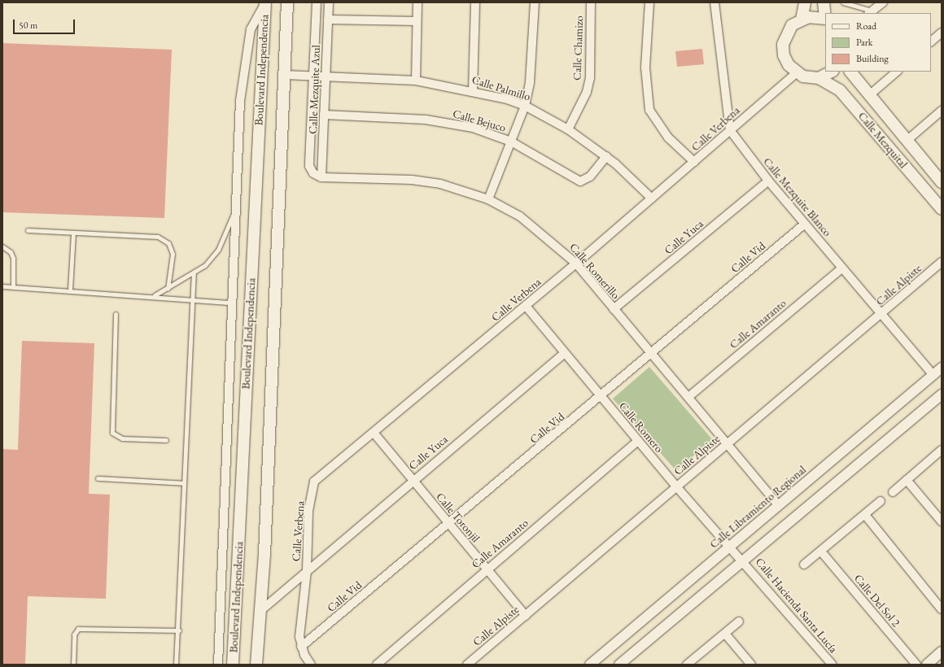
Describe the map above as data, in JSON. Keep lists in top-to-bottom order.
{
  "streets": {
    "main road": ["Boulevard Independencia", "Calle Mezquital"],
    "street": [
      "Calle Chamizo",
      "Calle Palmillo",
      "Calle Mezquite Azul",
      "Calle Bejuco",
      "Calle Verbena",
      "Calle Mezquite Blanco",
      "Calle Yuca",
      "Calle Vid",
      "Calle Romerillo",
      "Calle Alpiste",
      "Calle Amaranto",
      "Calle Romero",
      "Calle Libramiento Regional",
      "Calle Toronjil",
      "Calle Del Sol 2",
      "Calle Hacienda Santa Lucía"
    ]
  },
  "crossings": [
    ["Calle Chamizo", "Calle Palmillo"],
    ["Boulevard Independencia", "Calle Palmillo"],
    ["Boulevard Independencia", "Calle Yuca"],
    ["Calle Palmillo", "Calle Mezquite Azul"],
    ["Calle Palmillo", "Calle Bejuco"],
    ["Calle Palmillo", "Calle Verbena"],
    ["Calle Mezquite Azul", "Calle Bejuco"],
    ["Calle Mezquite Azul", "Calle Romerillo"],
    ["Calle Verbena", "Calle Mezquite Blanco"],
    ["Calle Verbena", "Calle Yuca"],
    ["Calle Verbena", "Calle Romerillo"],
    ["Calle Verbena", "Calle Romero"],
    ["Calle Verbena", "Calle Toronjil"],
    ["Calle Mezquite Blanco", "Calle Yuca"],
    ["Calle Mezquite Blanco", "Calle Vid"],
    ["Calle Mezquite Blanco", "Calle Alpiste"],
    ["Calle Mezquite Blanco", "Calle Amaranto"],
    ["Calle Mezquite Blanco", "Calle Libramiento Regional"],
    ["Calle Yuca", "Calle Romerillo"],
    ["Calle Yuca", "Calle Romero"],
    ["Calle Yuca", "Calle Toronjil"],
    ["Calle Vid", "Calle Romerillo"],
    ["Calle Vid", "Calle Romero"],
    ["Calle Vid", "Calle Toronjil"],
    ["Calle Romerillo", "Calle Alpiste"],
    ["Calle Romerillo", "Calle Amaranto"],
    ["Calle Romerillo", "Calle Libramiento Regional"],
    ["Calle Alpiste", "Calle Romero"],
    ["Calle Alpiste", "Calle Toronjil"],
    ["Calle Amaranto", "Calle Romero"],
    ["Calle Amaranto", "Calle Toronjil"],
    ["Calle Romero", "Calle Libramiento Regional"],
    ["Calle Romero", "Calle Hacienda Santa Lucía"]
  ],
  "legend": ["Road", "Park", "Building"],
  "scale_bar": "50 m"
}
